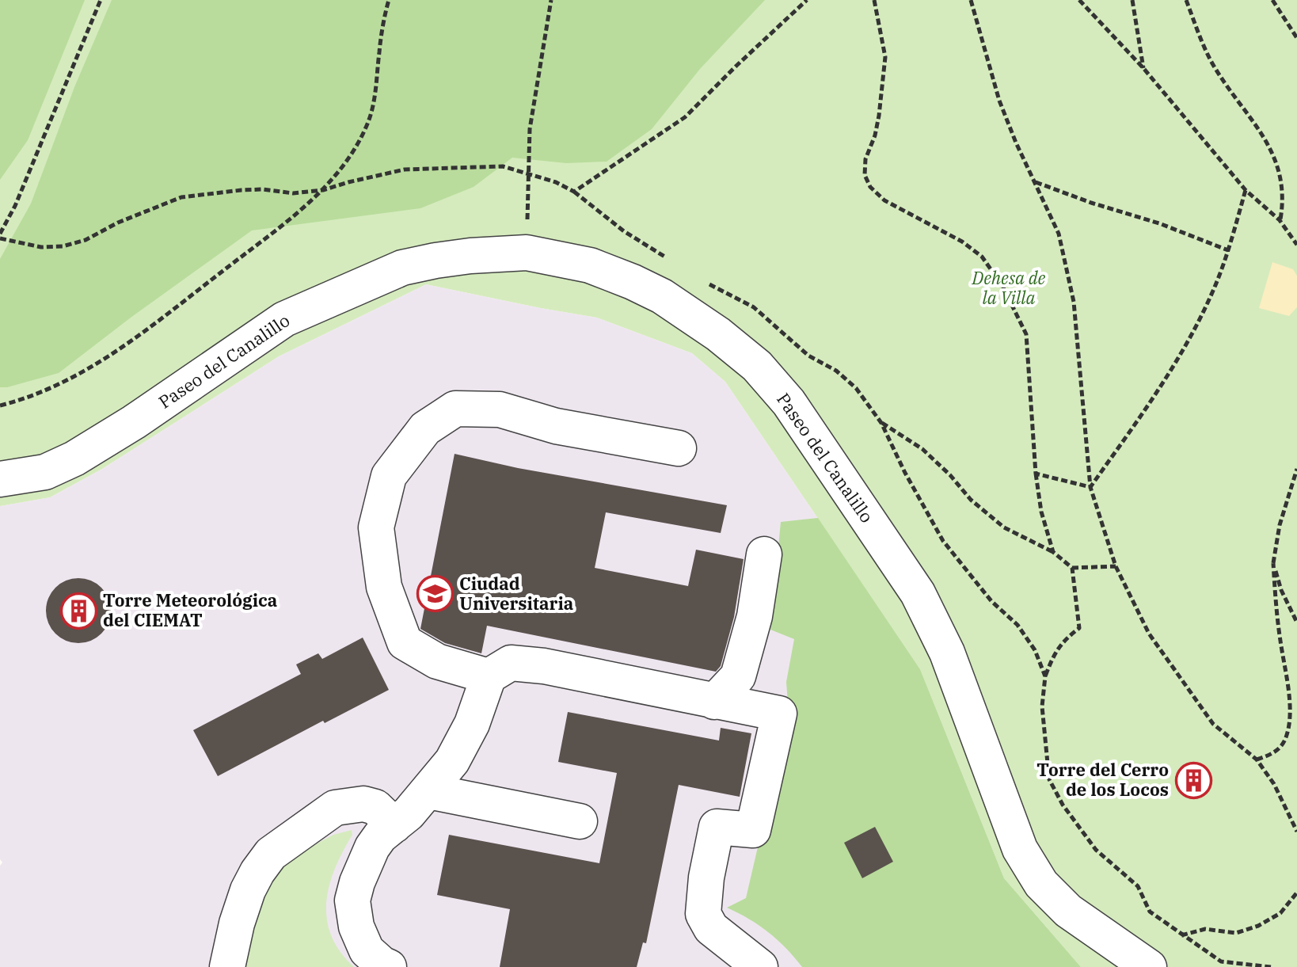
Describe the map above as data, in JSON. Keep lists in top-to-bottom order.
{
  "streets": {
    "street": ["Paseo del Canalillo"]
  },
  "parks": ["Dehesa de la Villa"],
  "places": {
    "school or university": ["Ciudad Universitaria"],
    "building": ["Torre Meteorológica del CIEMAT", "Torre del Cerro de los Locos"]
  }
}
